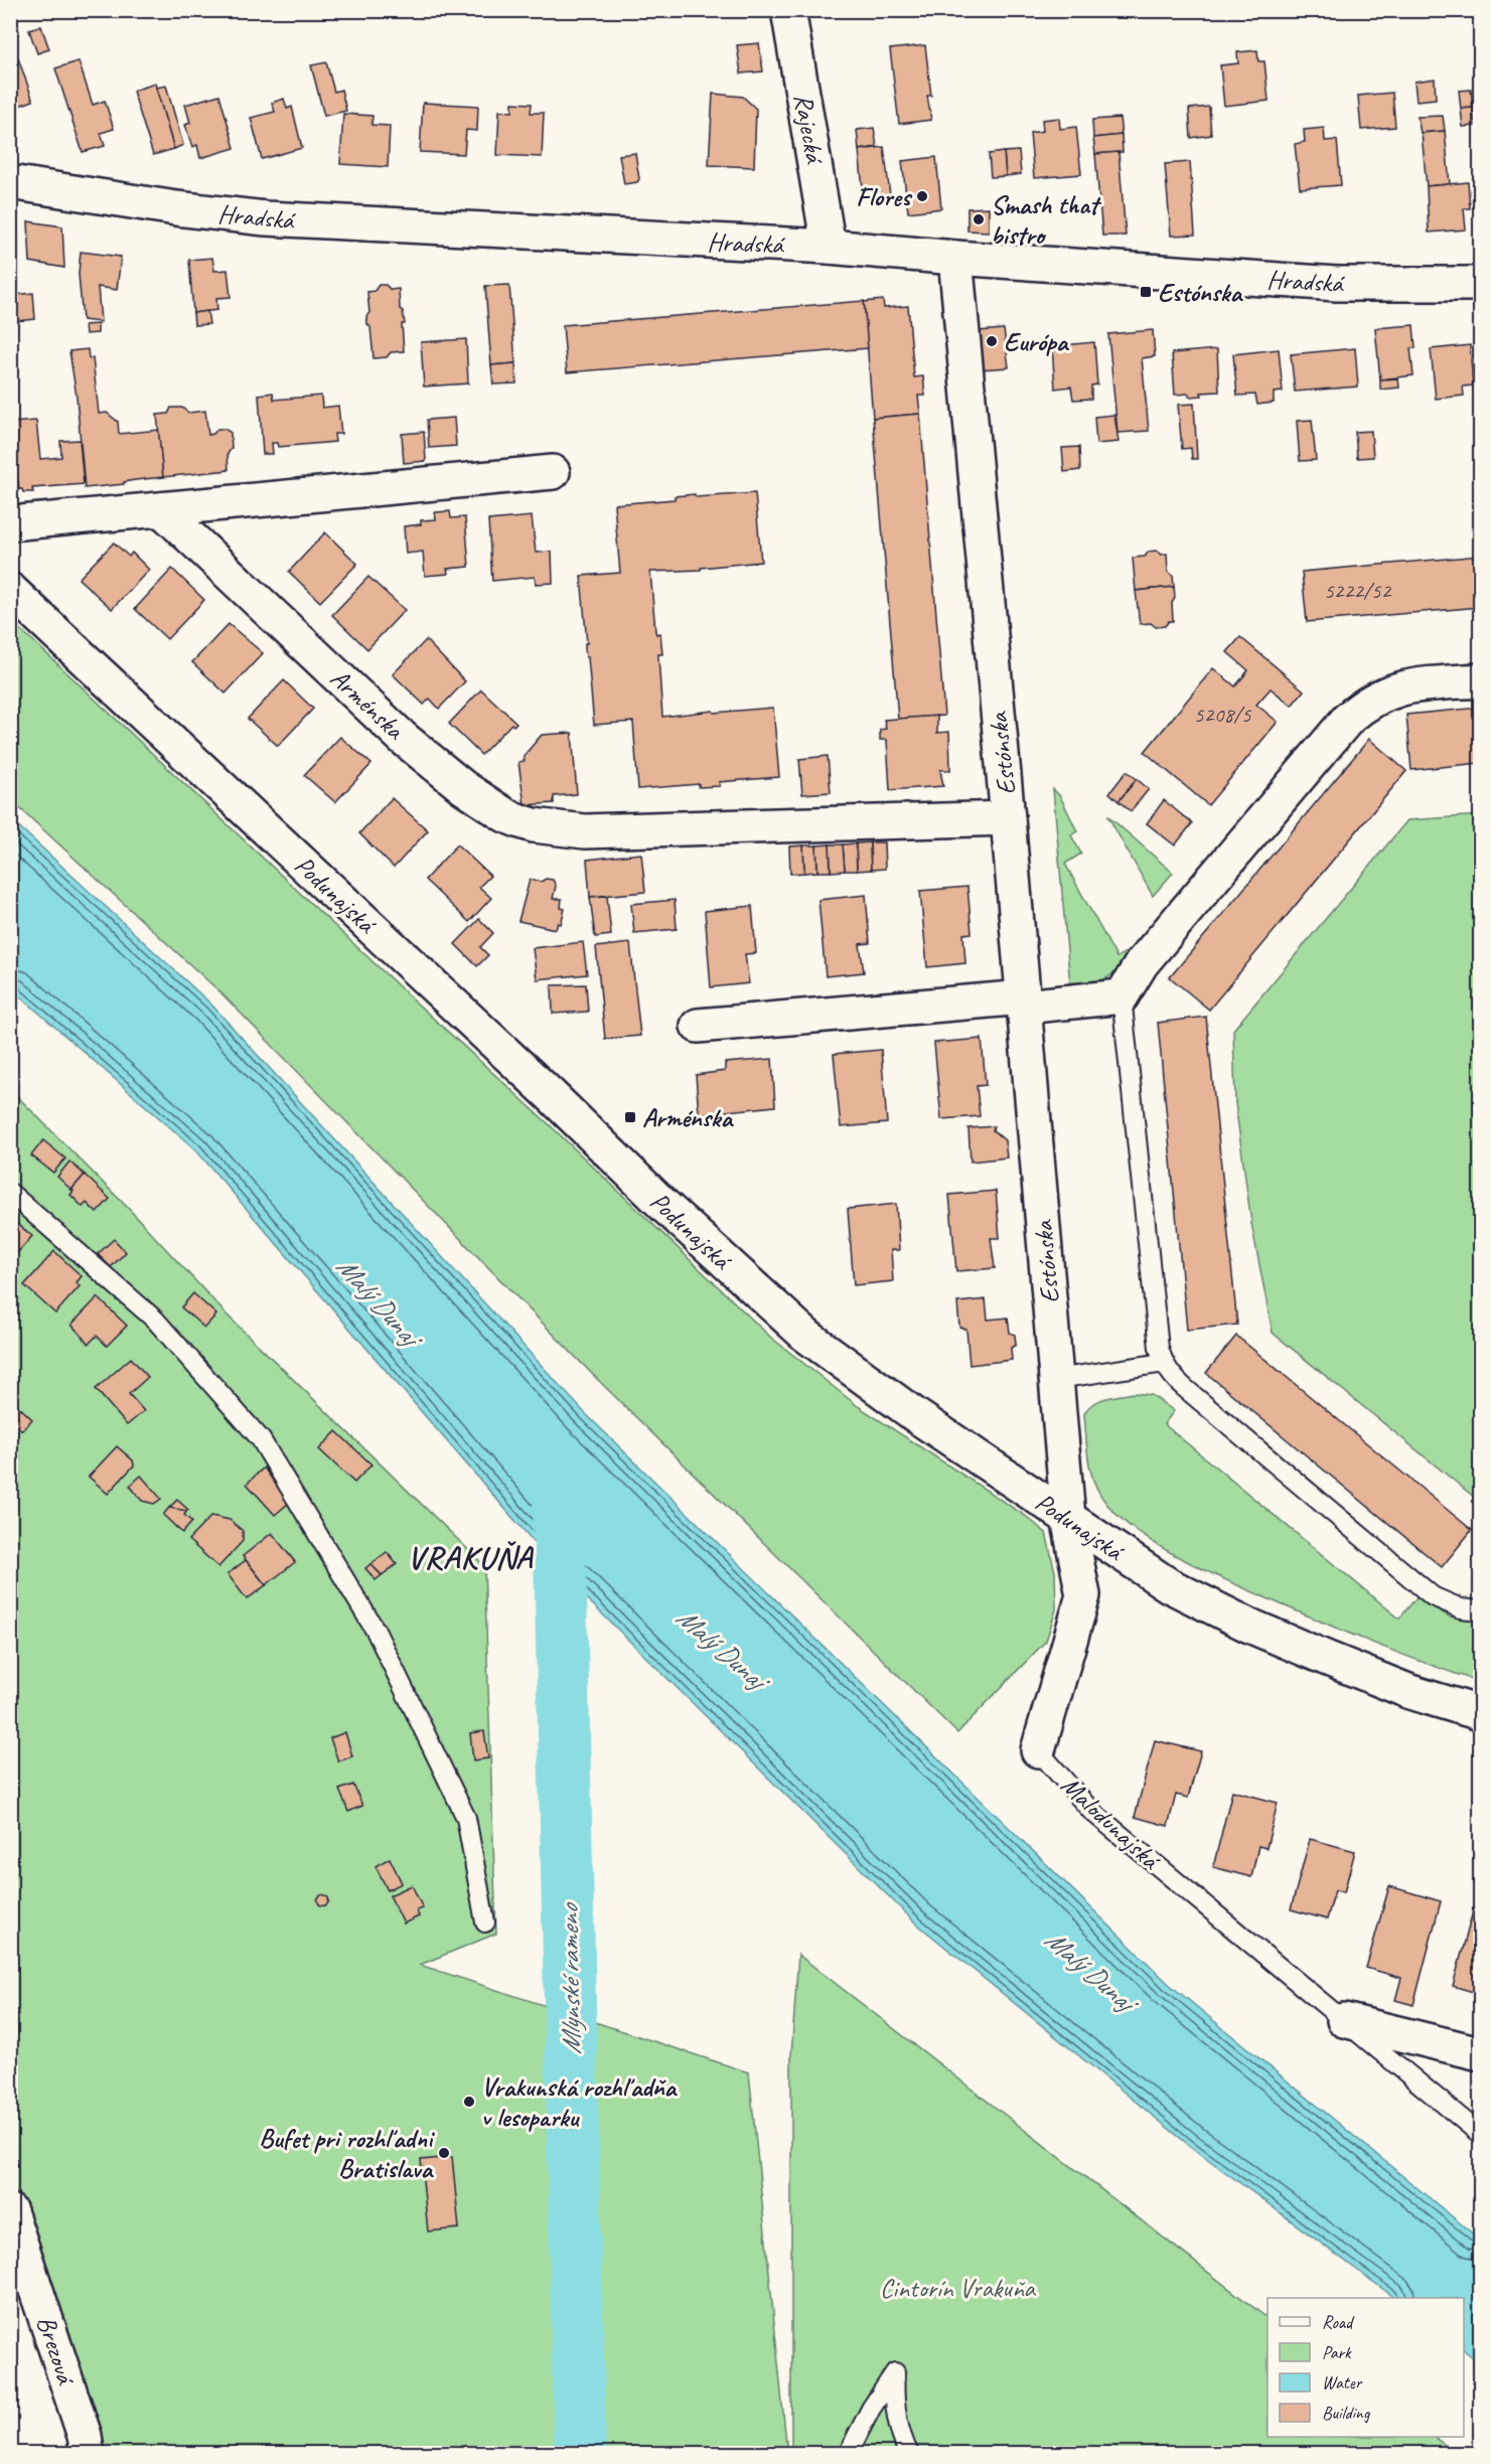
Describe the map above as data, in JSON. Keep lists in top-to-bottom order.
{
  "streets": {
    "street": [
      "Rajecká",
      "Hradská",
      "Arménska",
      "Estónska",
      "Podunajská",
      "Malodunajská",
      "Brezová"
    ]
  },
  "crossings": [
    ["Rajecká", "Hradská"],
    ["Hradská", "Estónska"],
    ["Arménska", "Estónska"],
    ["Estónska", "Podunajská"],
    ["Estónska", "Malodunajská"],
    ["Podunajská", "Malodunajská"]
  ],
  "districts": ["VRAKUŇA"],
  "water": ["Malý Dunaj", "Mlynské rameno"],
  "parks": ["Cintorín Vrakuňa"],
  "places": {
    "other": [
      "Flores",
      "Smash that bistro",
      "Európa",
      "Vrakunská rozhľadňa v lesoparku",
      "Bufet pri rozhľadni Bratislava"
    ],
    "transit": ["Estónska", "Arménska"]
  },
  "house_numbers": ["5222/52", "5208/5"],
  "legend": [
    "Road",
    "Park",
    "Water",
    "Building"
  ]
}
